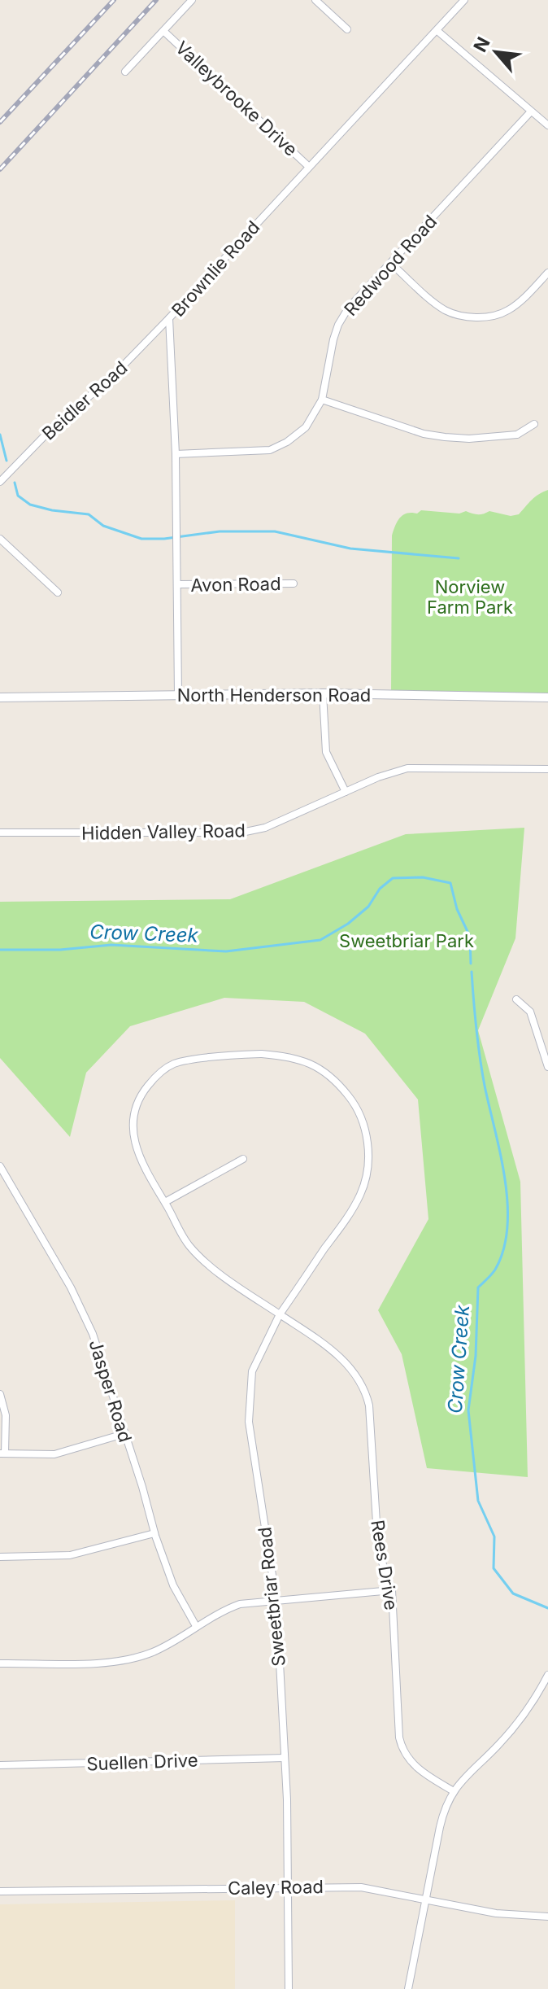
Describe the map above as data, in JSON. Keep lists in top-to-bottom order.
{
  "streets": {
    "street": [
      "Valleybrooke Drive",
      "Redwood Road",
      "Brownlie Road",
      "Beidler Road",
      "Avon Road",
      "North Henderson Road",
      "Hidden Valley Road",
      "Jasper Road",
      "Rees Drive",
      "Sweetbriar Road",
      "Suellen Drive",
      "Caley Road"
    ]
  },
  "crossings": [
    ["Valleybrooke Drive", "Brownlie Road"],
    ["Redwood Road", "Brownlie Road"],
    ["Brownlie Road", "Beidler Road"],
    ["Brownlie Road", "Avon Road"],
    ["Brownlie Road", "North Henderson Road"],
    ["Rees Drive", "Sweetbriar Road"],
    ["Sweetbriar Road", "Suellen Drive"],
    ["Sweetbriar Road", "Caley Road"]
  ],
  "water": ["Crow Creek"],
  "parks": ["Norview Farm Park", "Sweetbriar Park"],
  "north": "top left"
}
